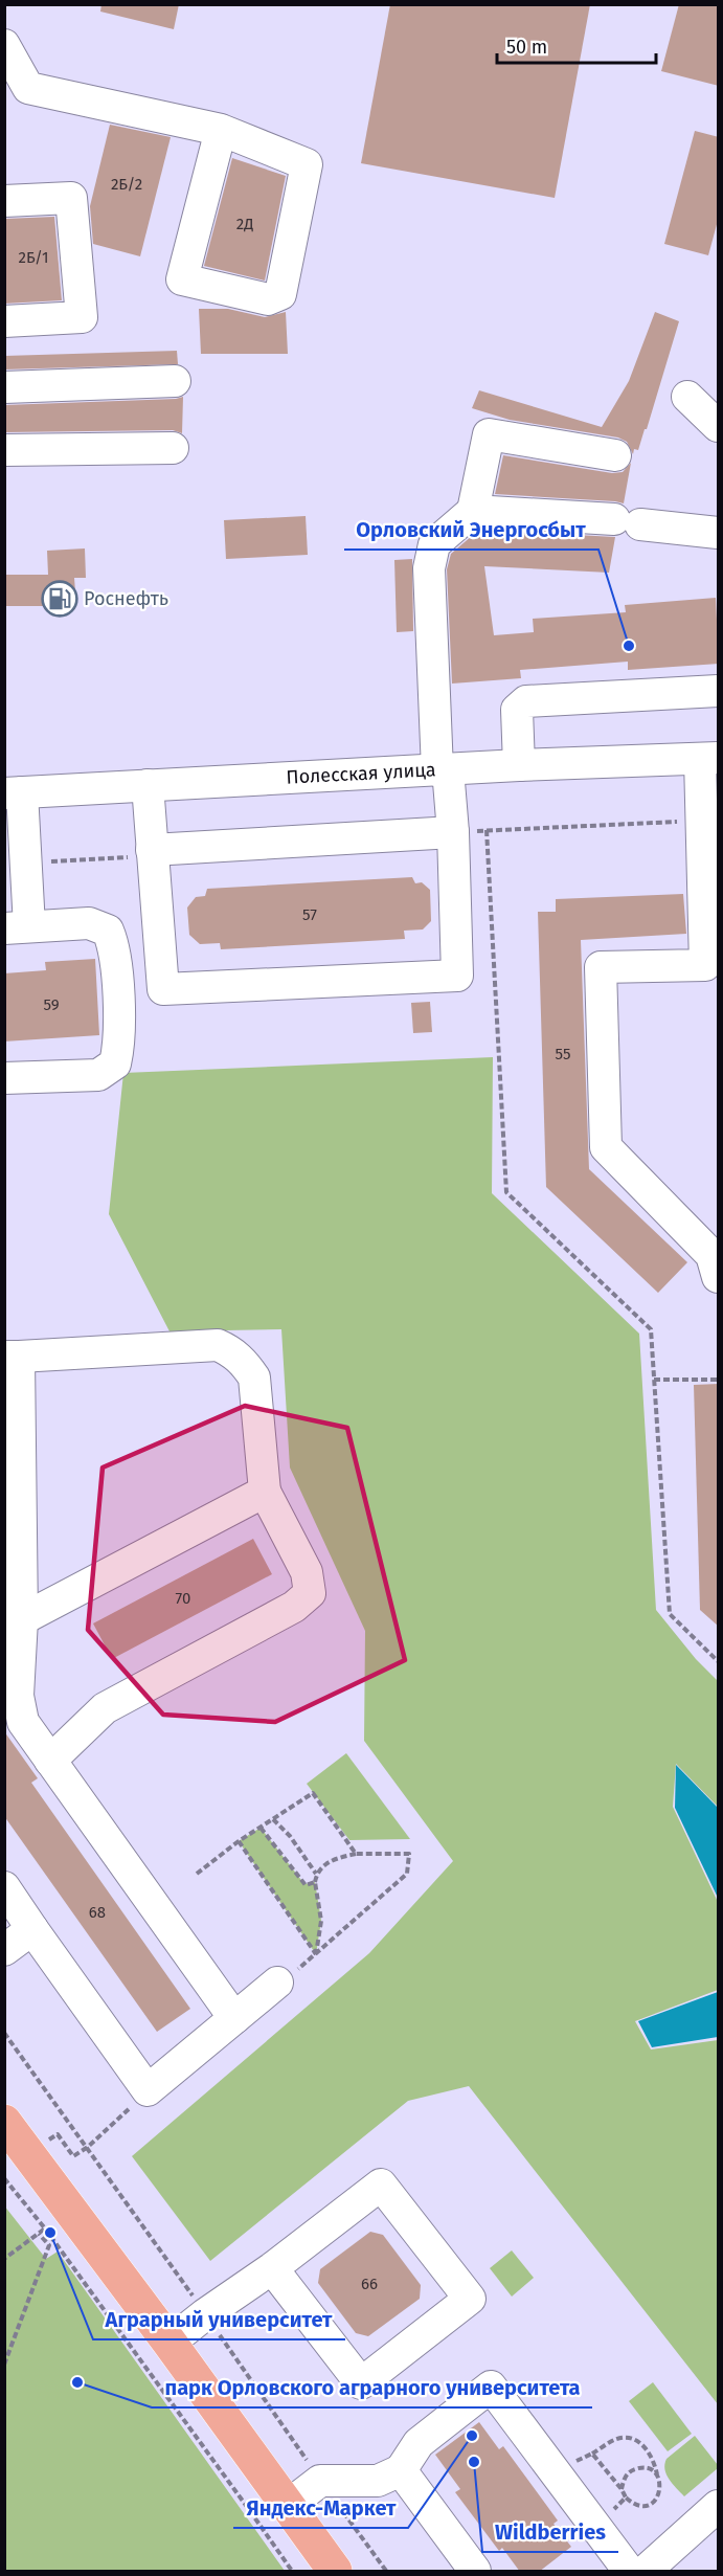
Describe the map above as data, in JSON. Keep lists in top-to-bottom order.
{
  "streets": {
    "street": ["Полесская улица"]
  },
  "places": {
    "fuel station": ["Роснефть"],
    "other": [
      "Орловский Энергосбыт",
      "Аграрный университет",
      "парк Орловского аграрного университета",
      "Яндекс-Маркет",
      "Wildberries"
    ]
  },
  "house_numbers": [
    "2Б/2",
    "2Д",
    "2Б/1",
    "57",
    "59",
    "55",
    "70",
    "68",
    "66"
  ],
  "scale_bar": "50 m"
}
